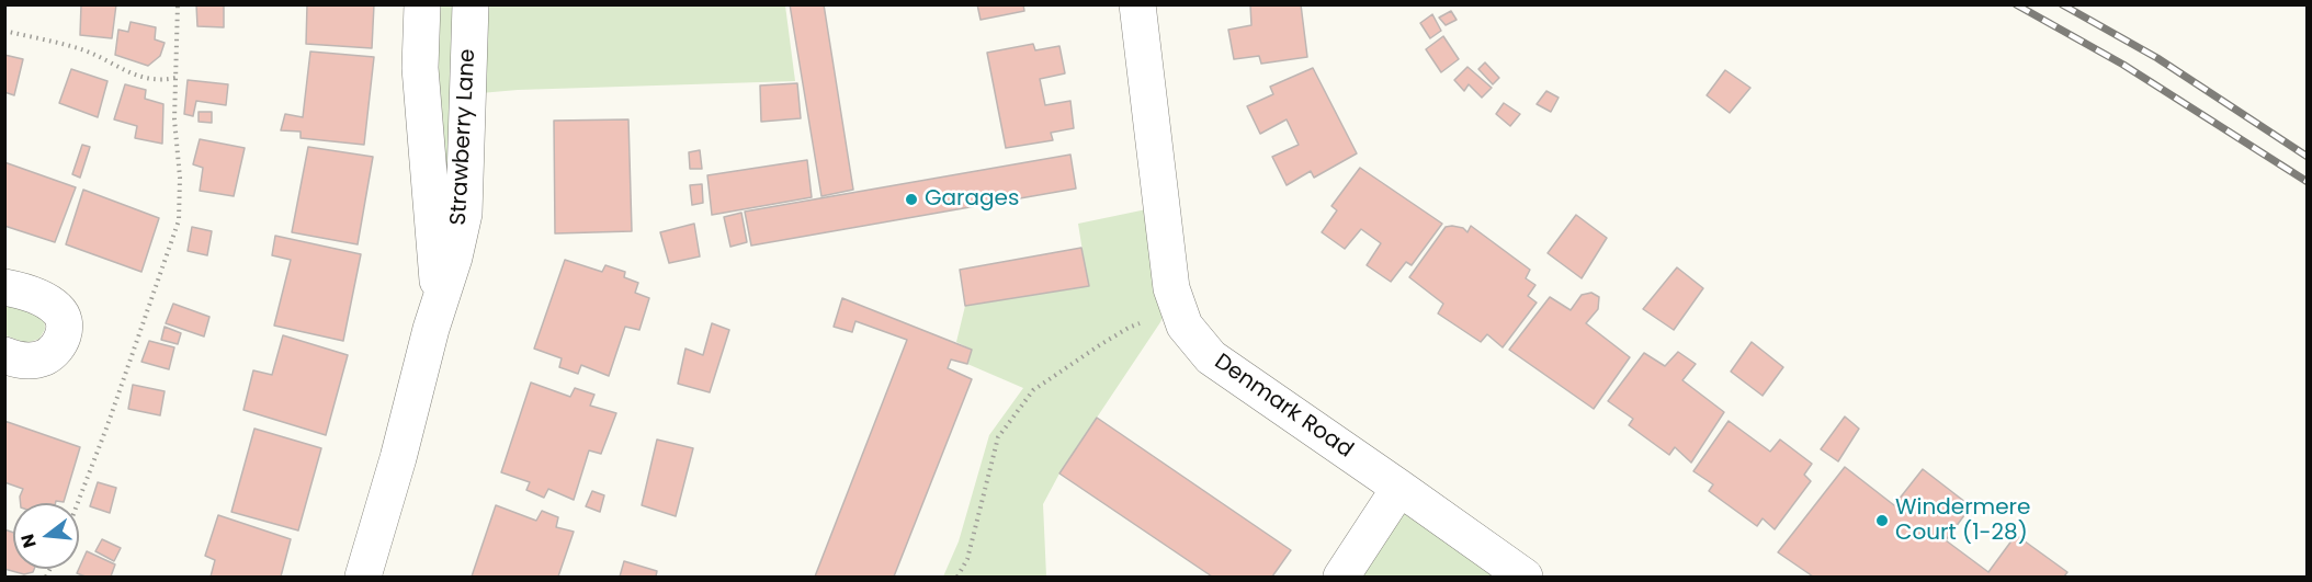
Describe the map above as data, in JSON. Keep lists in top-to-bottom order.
{
  "streets": {
    "street": ["Strawberry Lane", "Denmark Road"]
  },
  "places": ["Garages", "Windermere Court (1-28)"],
  "north": "left"
}
